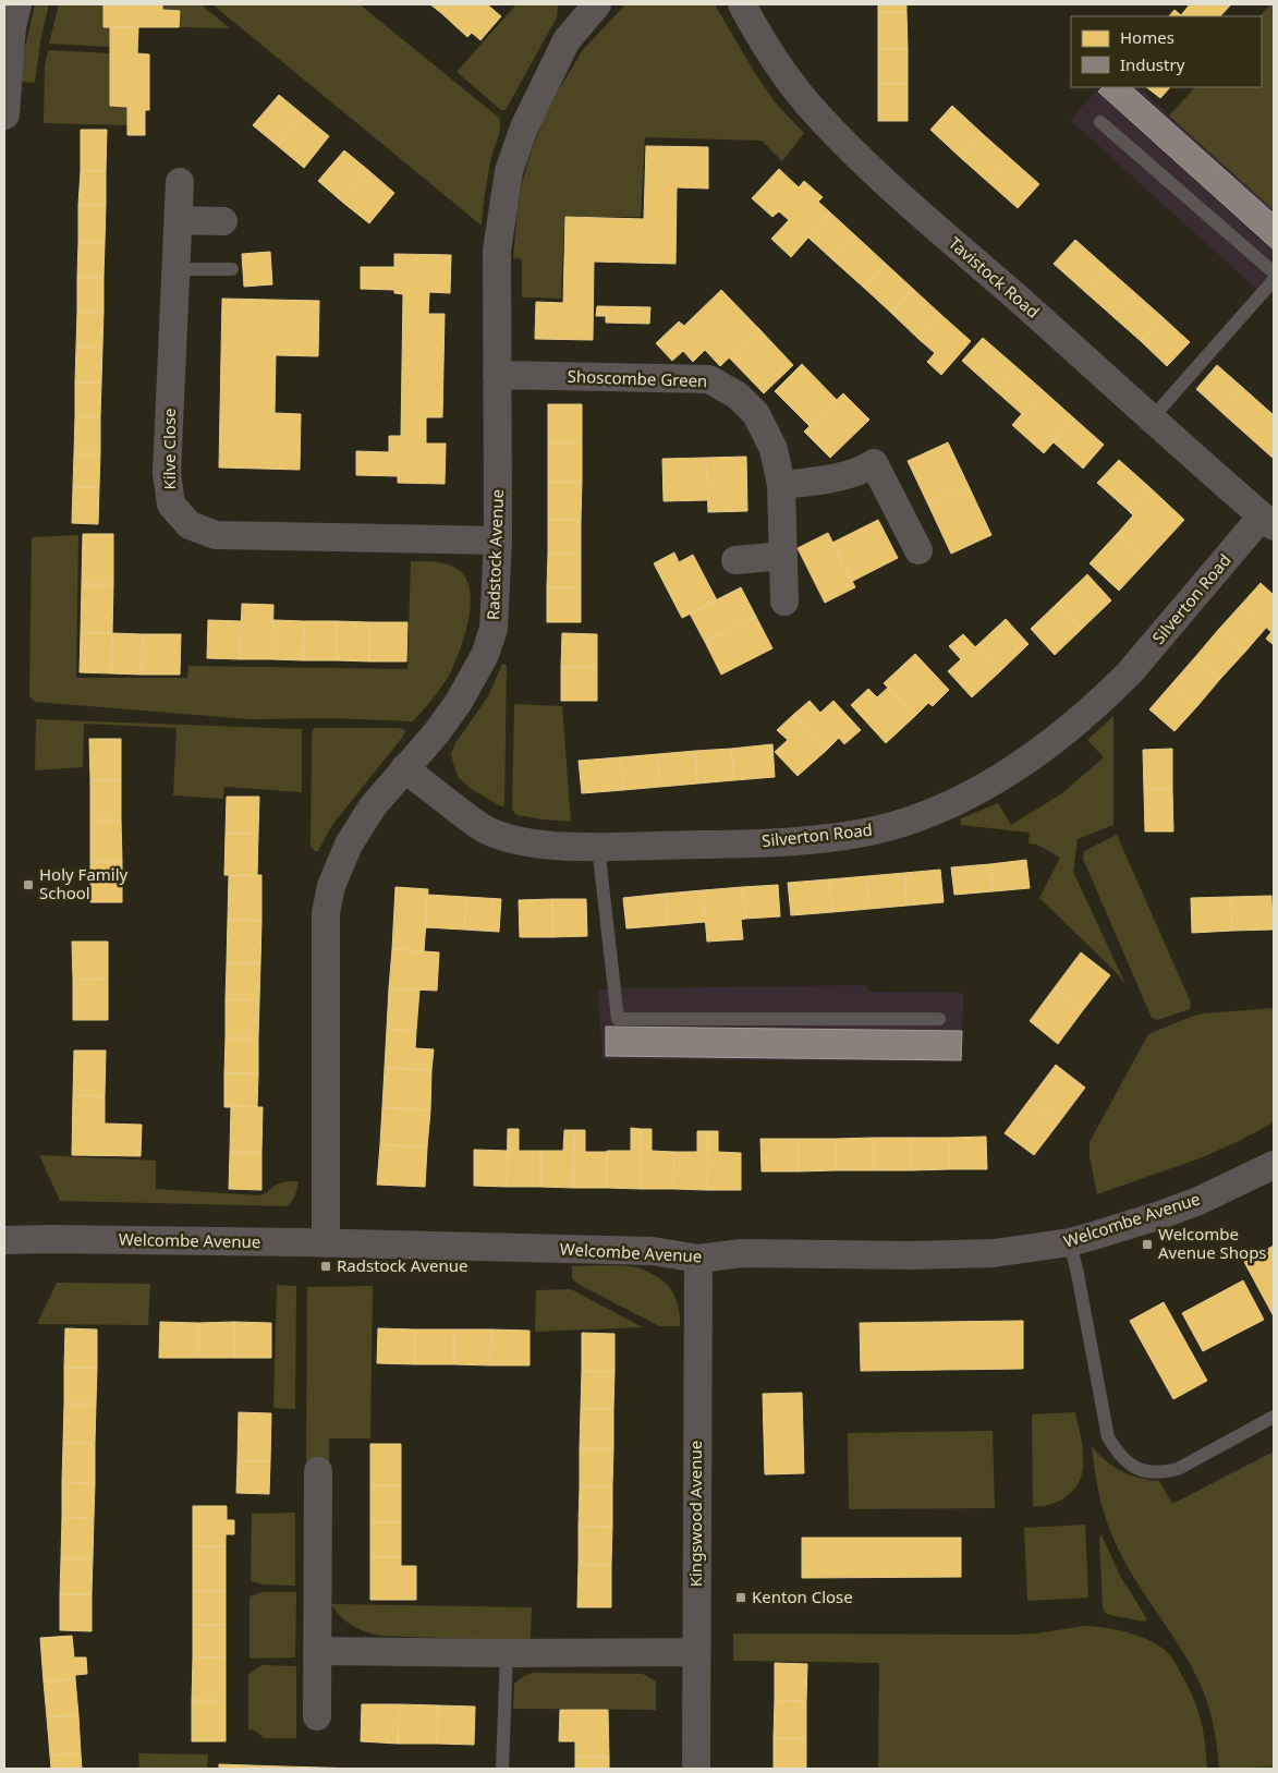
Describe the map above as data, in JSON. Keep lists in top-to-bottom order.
{
  "streets": {
    "street": [
      "Tavistock Road",
      "Shoscombe Green",
      "Kilve Close",
      "Radstock Avenue",
      "Silverton Road",
      "Welcombe Avenue",
      "Kingswood Avenue"
    ]
  },
  "crossings": [
    ["Tavistock Road", "Silverton Road"],
    ["Shoscombe Green", "Radstock Avenue"],
    ["Kilve Close", "Radstock Avenue"],
    ["Radstock Avenue", "Silverton Road"],
    ["Radstock Avenue", "Welcombe Avenue"],
    ["Welcombe Avenue", "Kingswood Avenue"]
  ],
  "places": {
    "transit": [
      "Holy Family School",
      "Welcombe Avenue Shops",
      "Radstock Avenue",
      "Kenton Close"
    ]
  },
  "legend": ["Homes", "Industry"]
}
